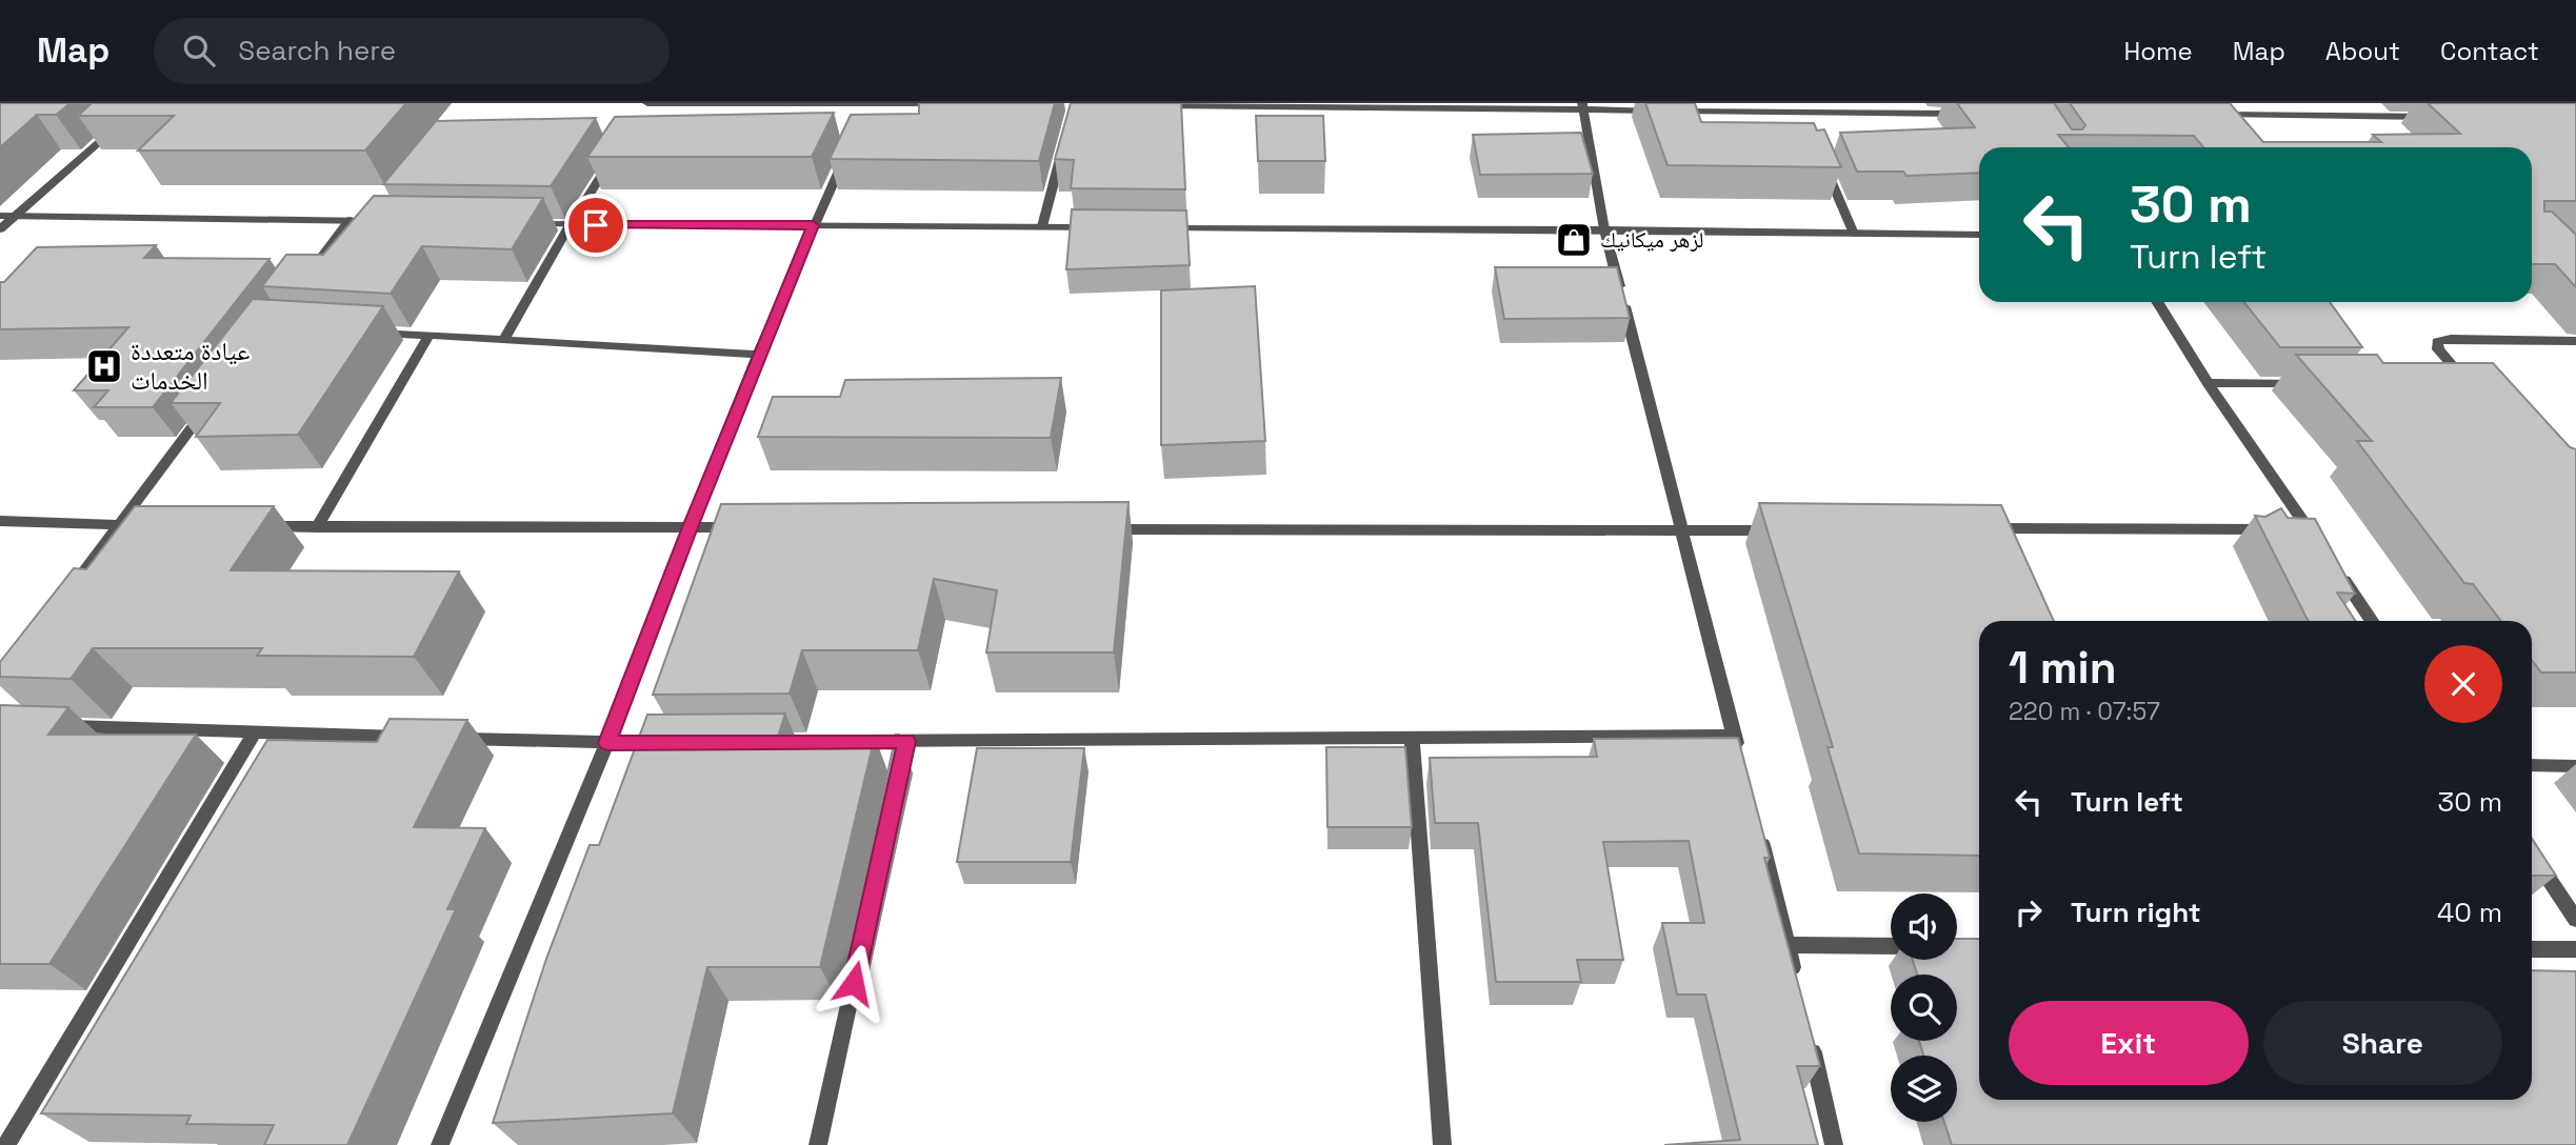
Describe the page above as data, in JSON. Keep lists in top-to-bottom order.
{
  "places": {
    "shop": ["لزهر ميكانيك"],
    "hospital": ["عيادة متعددة الخدمات"]
  },
  "page": {
    "header": "Map",
    "search": "Search here",
    "nav": [
      "Home",
      "Map",
      "About",
      "Contact"
    ],
    "turn": ["30 m", "Turn left"],
    "heading": ["1 min", "220 m · 07:57"],
    "list": [
      {
        "name": "Turn left",
        "value": "30 m"
      },
      {
        "name": "Turn right",
        "value": "40 m"
      }
    ],
    "buttons": ["Exit", "Share"]
  }
}
